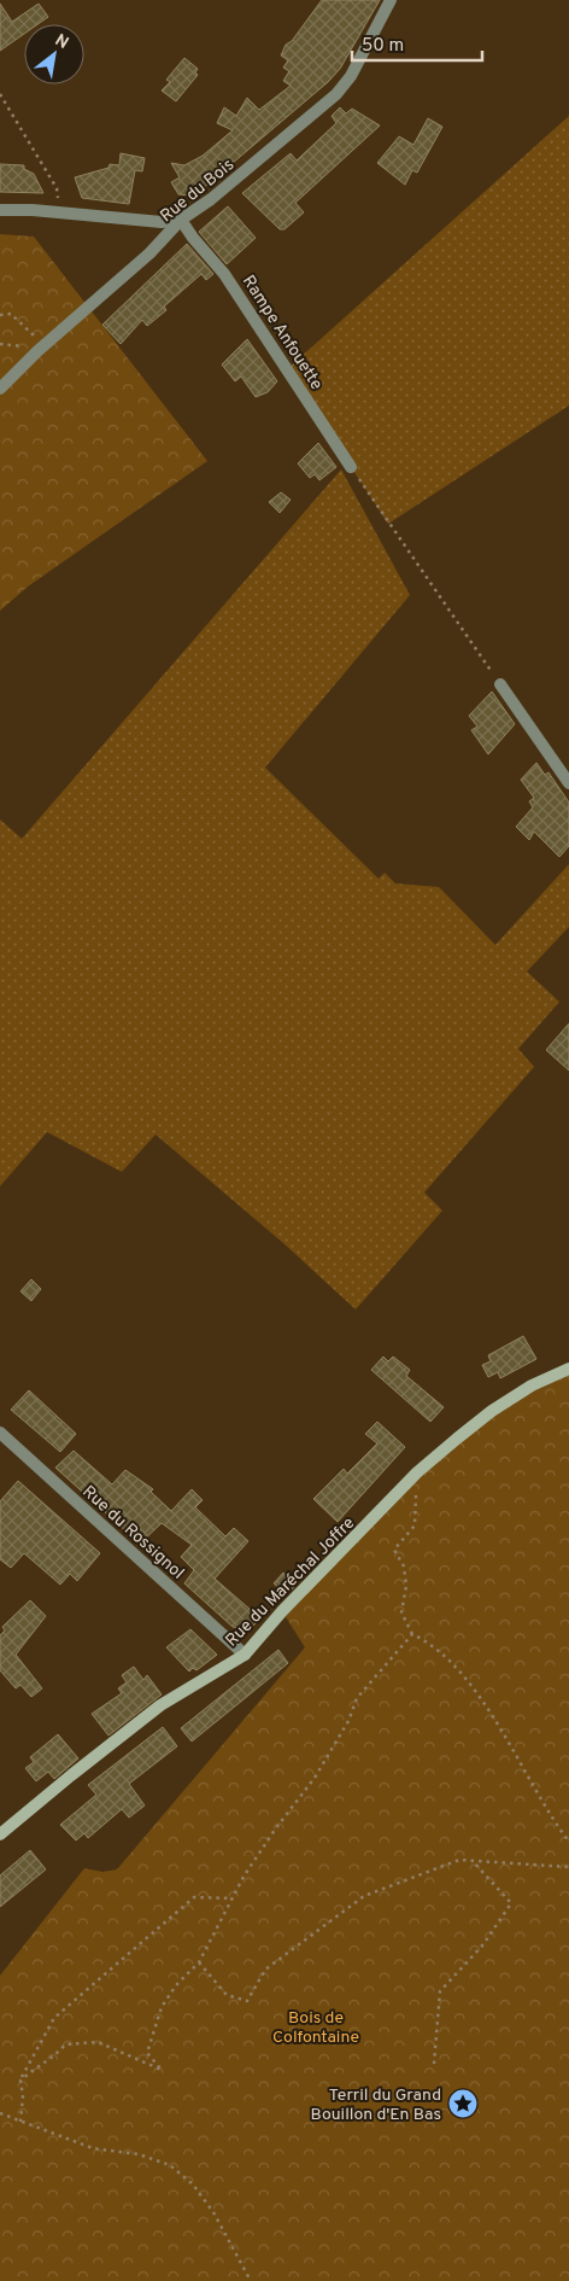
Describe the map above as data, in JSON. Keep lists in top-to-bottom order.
{
  "streets": {
    "street": [
      "Rue du Bois",
      "Rampe Anfouette",
      "Rue du Rossignol",
      "Rue du Maréchal Joffre"
    ]
  },
  "crossings": [
    ["Rue du Bois", "Rampe Anfouette"],
    ["Rue du Rossignol", "Rue du Maréchal Joffre"]
  ],
  "parks": ["Bois de Colfontaine"],
  "places": {
    "place": ["Terril du Grand Bouillon d'En Bas"]
  },
  "scale_bar": "50 m",
  "north": "top right"
}
